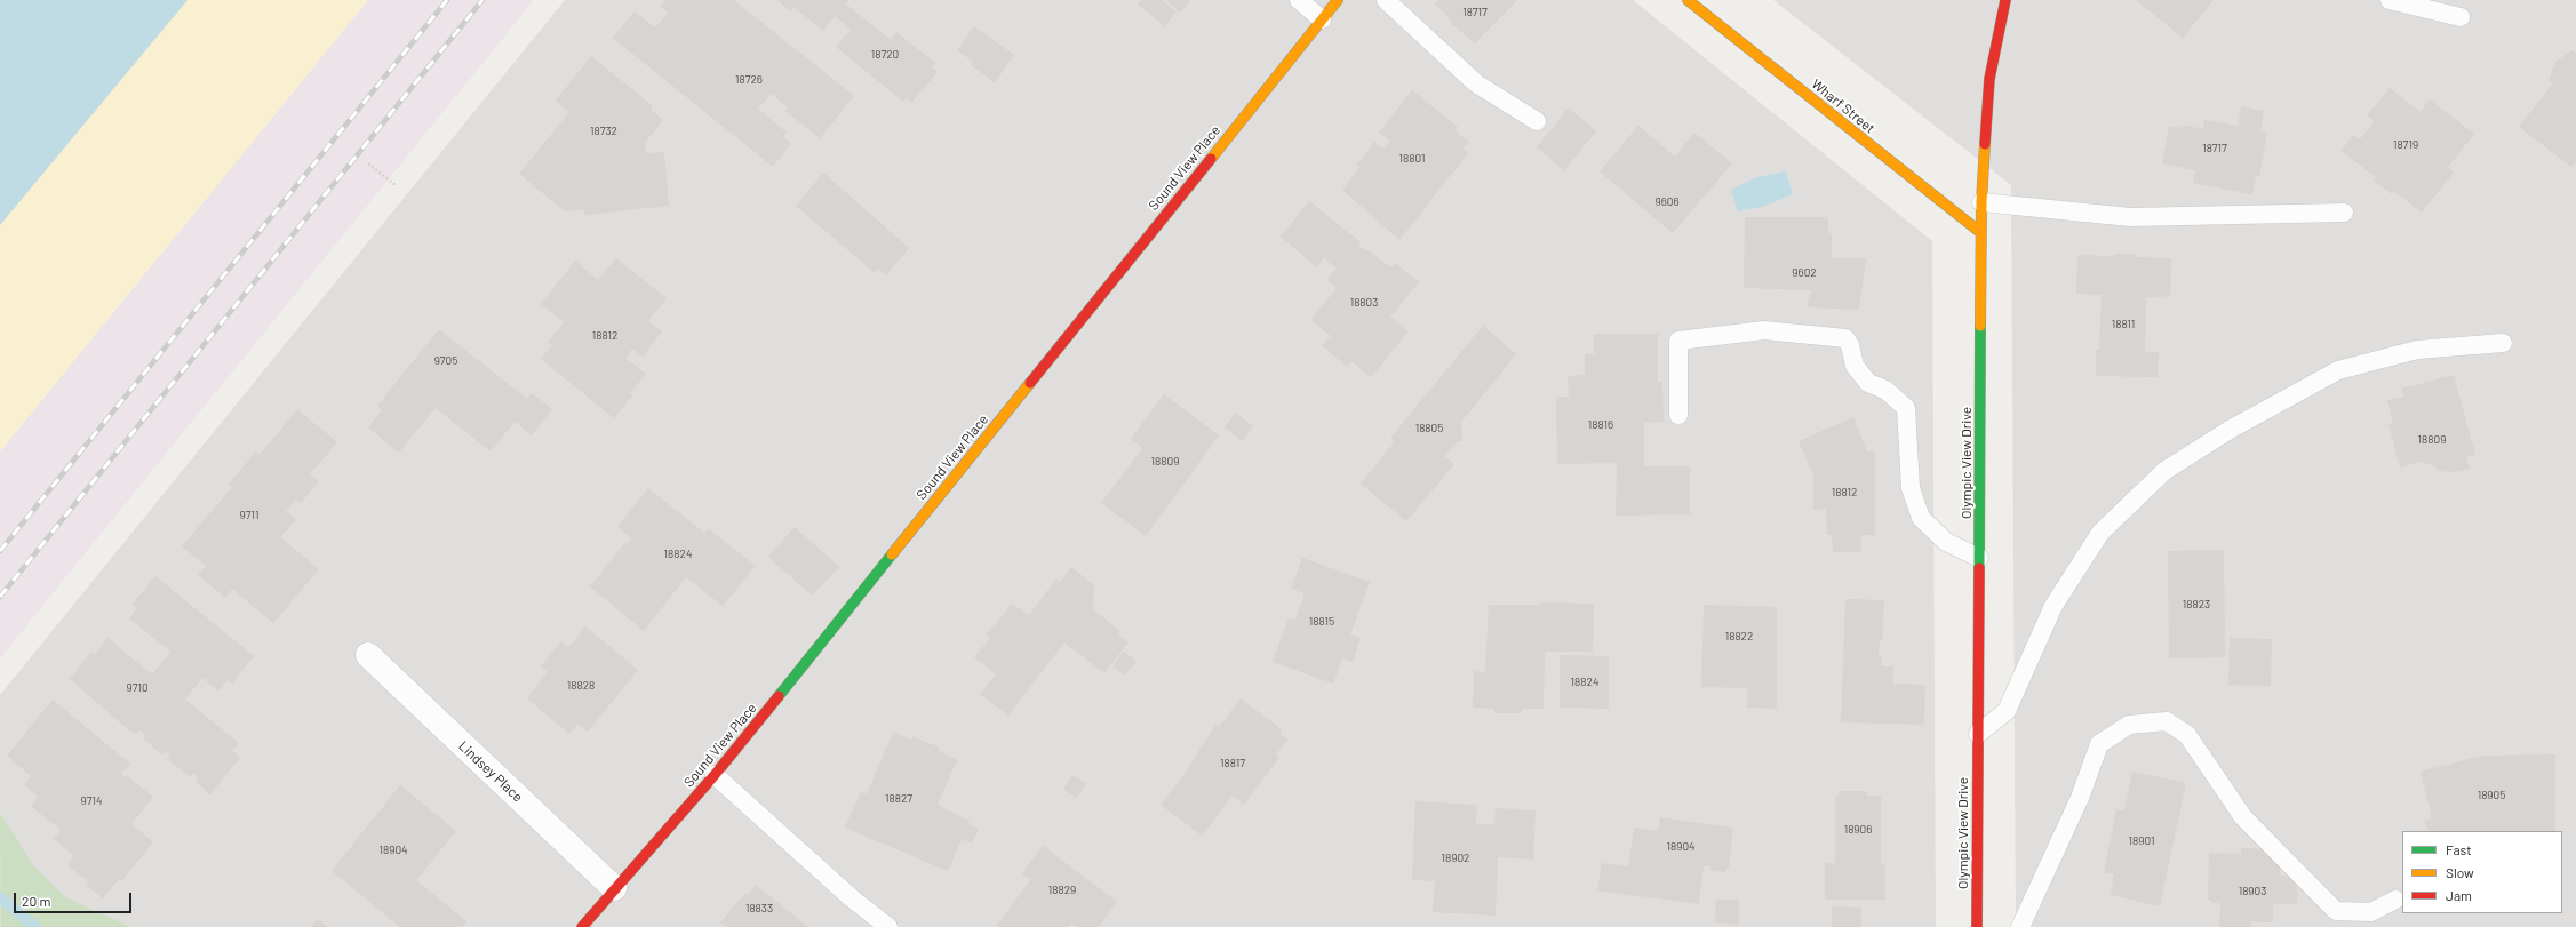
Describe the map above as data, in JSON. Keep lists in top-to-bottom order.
{
  "streets": {
    "street": [
      "Wharf Street",
      "Sound View Place",
      "Olympic View Drive",
      "Lindsey Place"
    ]
  },
  "crossings": [
    ["Wharf Street", "Olympic View Drive"],
    ["Sound View Place", "Lindsey Place"]
  ],
  "house_numbers": [
    "18717",
    "18720",
    "18726",
    "18732",
    "18719",
    "18717",
    "18801",
    "9606",
    "9602",
    "18803",
    "18811",
    "18812",
    "9705",
    "18816",
    "18805",
    "18809",
    "18809",
    "18812",
    "9711",
    "18824",
    "18823",
    "18815",
    "18822",
    "18824",
    "18828",
    "9710",
    "18817",
    "18905",
    "18827",
    "9714",
    "18906",
    "18901",
    "18904",
    "18904",
    "18902",
    "18829",
    "18903",
    "18833"
  ],
  "legend": ["Fast", "Slow", "Jam"],
  "scale_bar": "20 m"
}
